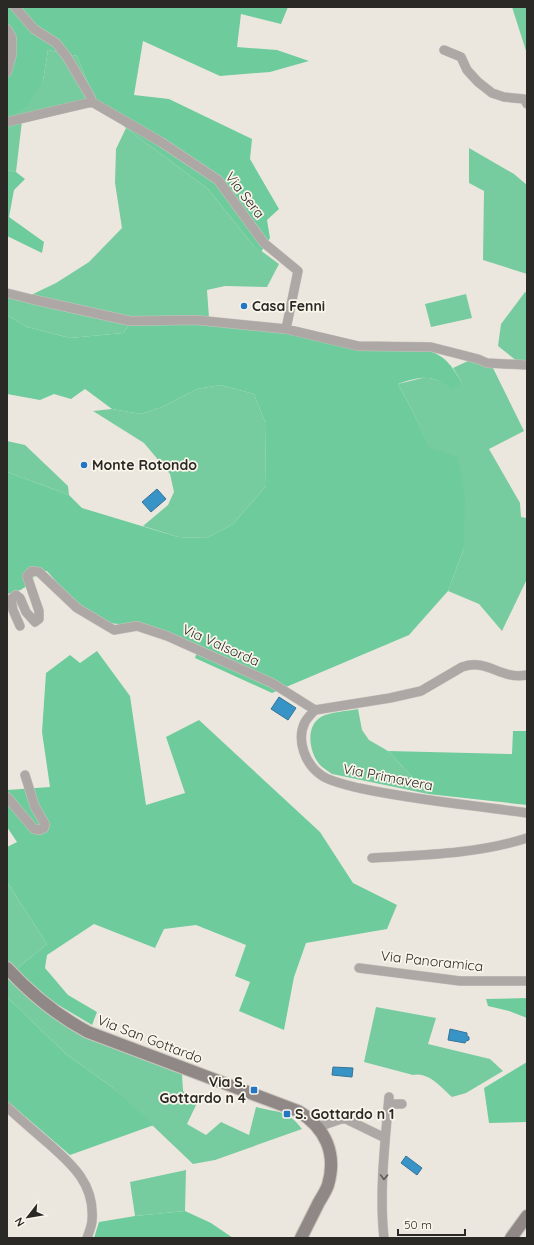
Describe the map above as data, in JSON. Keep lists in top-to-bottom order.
{
  "streets": {
    "street": [
      "Via Sera",
      "Via Valsorda",
      "Via Primavera",
      "Via Panoramica",
      "Via San Gottardo"
    ]
  },
  "crossings": [
    ["Via Valsorda", "Via Primavera"]
  ],
  "places": {
    "other": ["Casa Fenni", "Monte Rotondo"],
    "transit": ["Via S. Gottardo n 4", "S. Gottardo n 1"]
  },
  "scale_bar": "50 m",
  "north": "bottom left"
}
